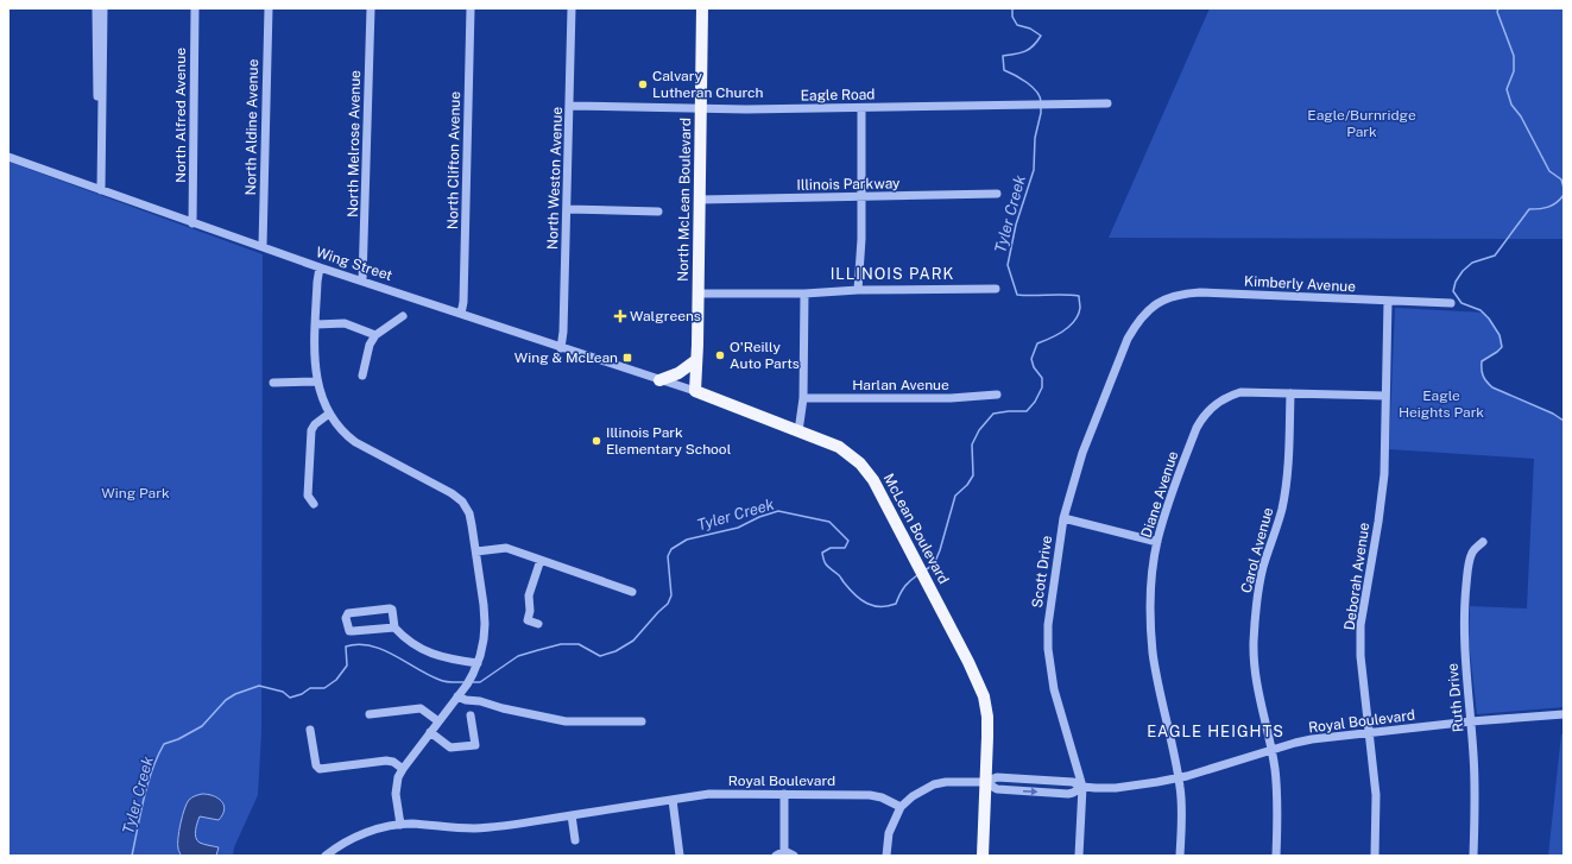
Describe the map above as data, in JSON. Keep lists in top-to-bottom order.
{
  "streets": {
    "main road": ["North McLean Boulevard", "McLean Boulevard"],
    "street": [
      "Eagle Road",
      "North Alfred Avenue",
      "North Aldine Avenue",
      "North Melrose Avenue",
      "North Clifton Avenue",
      "North Weston Avenue",
      "Illinois Parkway",
      "Wing Street",
      "Kimberly Avenue",
      "Harlan Avenue",
      "Diane Avenue",
      "Carol Avenue",
      "Scott Drive",
      "Deborah Avenue",
      "Ruth Drive",
      "Royal Boulevard"
    ]
  },
  "crossings": [
    ["Eagle Road", "North Weston Avenue"],
    ["Eagle Road", "North McLean Boulevard"],
    ["North Alfred Avenue", "Wing Street"],
    ["North Aldine Avenue", "Wing Street"],
    ["North Melrose Avenue", "Wing Street"],
    ["North Clifton Avenue", "Wing Street"],
    ["North Weston Avenue", "Wing Street"],
    ["Illinois Parkway", "North McLean Boulevard"],
    ["North McLean Boulevard", "Wing Street"],
    ["North McLean Boulevard", "McLean Boulevard"],
    ["Wing Street", "McLean Boulevard"],
    ["Kimberly Avenue", "Scott Drive"],
    ["Kimberly Avenue", "Deborah Avenue"],
    ["Diane Avenue", "Carol Avenue"],
    ["Diane Avenue", "Deborah Avenue"],
    ["Diane Avenue", "Royal Boulevard"],
    ["McLean Boulevard", "Royal Boulevard"],
    ["Carol Avenue", "Royal Boulevard"],
    ["Scott Drive", "Royal Boulevard"],
    ["Deborah Avenue", "Royal Boulevard"],
    ["Ruth Drive", "Royal Boulevard"]
  ],
  "districts": ["ILLINOIS PARK", "EAGLE HEIGHTS"],
  "water": ["Tyler Creek"],
  "parks": ["Eagle/Burnridge Park", "Eagle Heights Park", "Wing Park"],
  "places": {
    "other": ["Calvary Lutheran Church", "O'Reilly Auto Parts", "Illinois Park Elementary School"],
    "health": ["Walgreens"],
    "transit": ["Wing & McLean"]
  }
}
